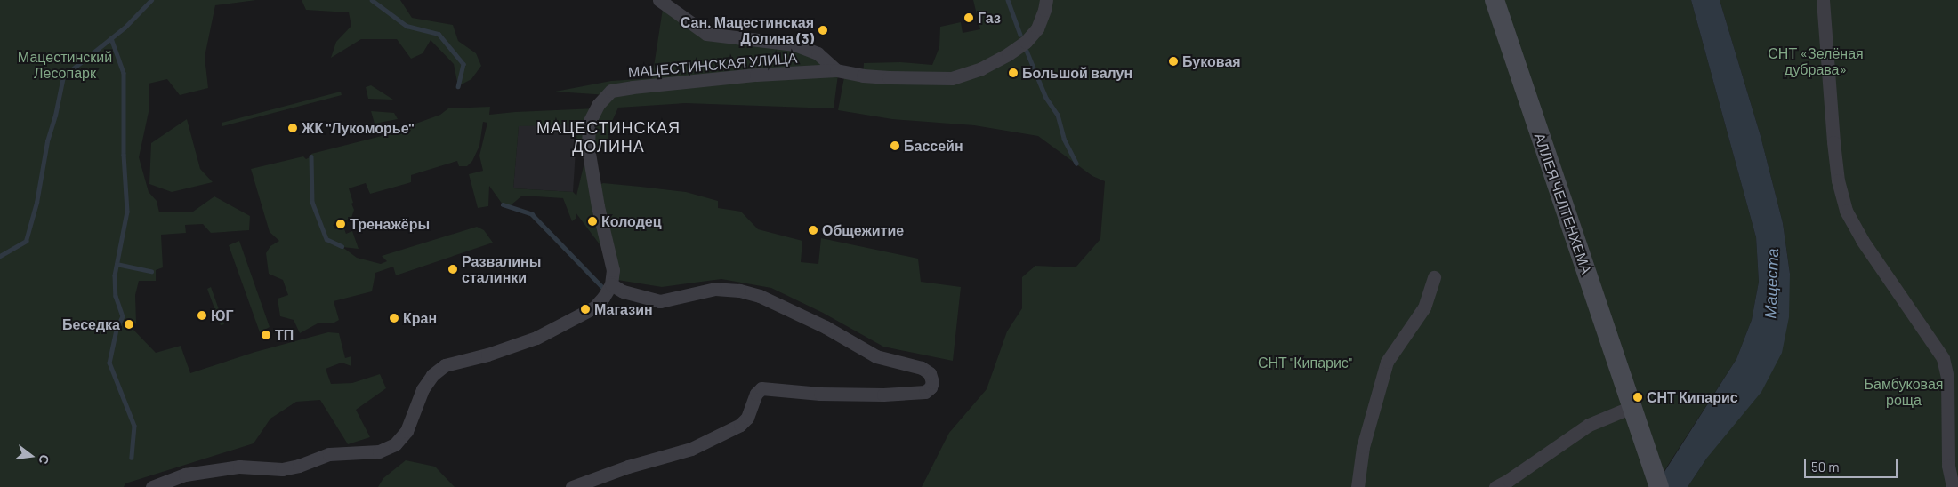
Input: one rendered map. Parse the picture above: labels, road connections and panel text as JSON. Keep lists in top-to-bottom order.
{
  "streets": {
    "main road": ["АЛЛЕЯ ЧЕЛТЕНХЕМА"],
    "street": ["МАЦЕСТИНСКАЯ УЛИЦА"]
  },
  "districts": ["МАЦЕСТИНСКАЯ ДОЛИНА"],
  "water": ["Мацеста"],
  "parks": [
    "СНТ «Зелёная дубрава»",
    "Мацестинский Лесопарк",
    "СНТ \"Кипарис\"",
    "Бамбуковая роща"
  ],
  "places": [
    "Газ",
    "Сан. Мацестинская Долина (3)",
    "Буковая",
    "Большой валун",
    "ЖК \"Лукоморье\"",
    "Бассейн",
    "Колодец",
    "Тренажёры",
    "Общежитие",
    "Развалины сталинки",
    "Магазин",
    "ЮГ",
    "Кран",
    "Беседка",
    "ТП",
    "СНТ Кипарис"
  ],
  "scale_bar": "50 m",
  "north": "right"
}
